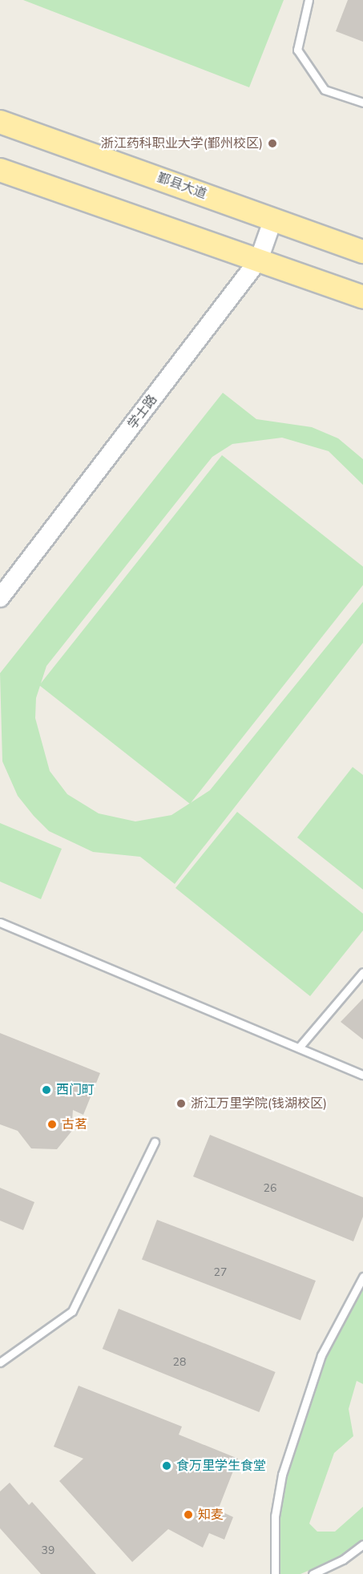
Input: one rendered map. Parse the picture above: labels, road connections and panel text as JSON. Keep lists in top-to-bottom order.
{
  "streets": {
    "main road": ["鄞县大道"],
    "street": ["学士路"]
  },
  "crossings": [
    ["鄞县大道", "学士路"]
  ],
  "places": [
    "浙江药科职业大学(鄞州校区)",
    "西门町",
    "浙江万里学院(钱湖校区)",
    "古茗",
    "食万里学生食堂",
    "知麦"
  ],
  "house_numbers": [
    "26",
    "27",
    "28",
    "39"
  ]
}
